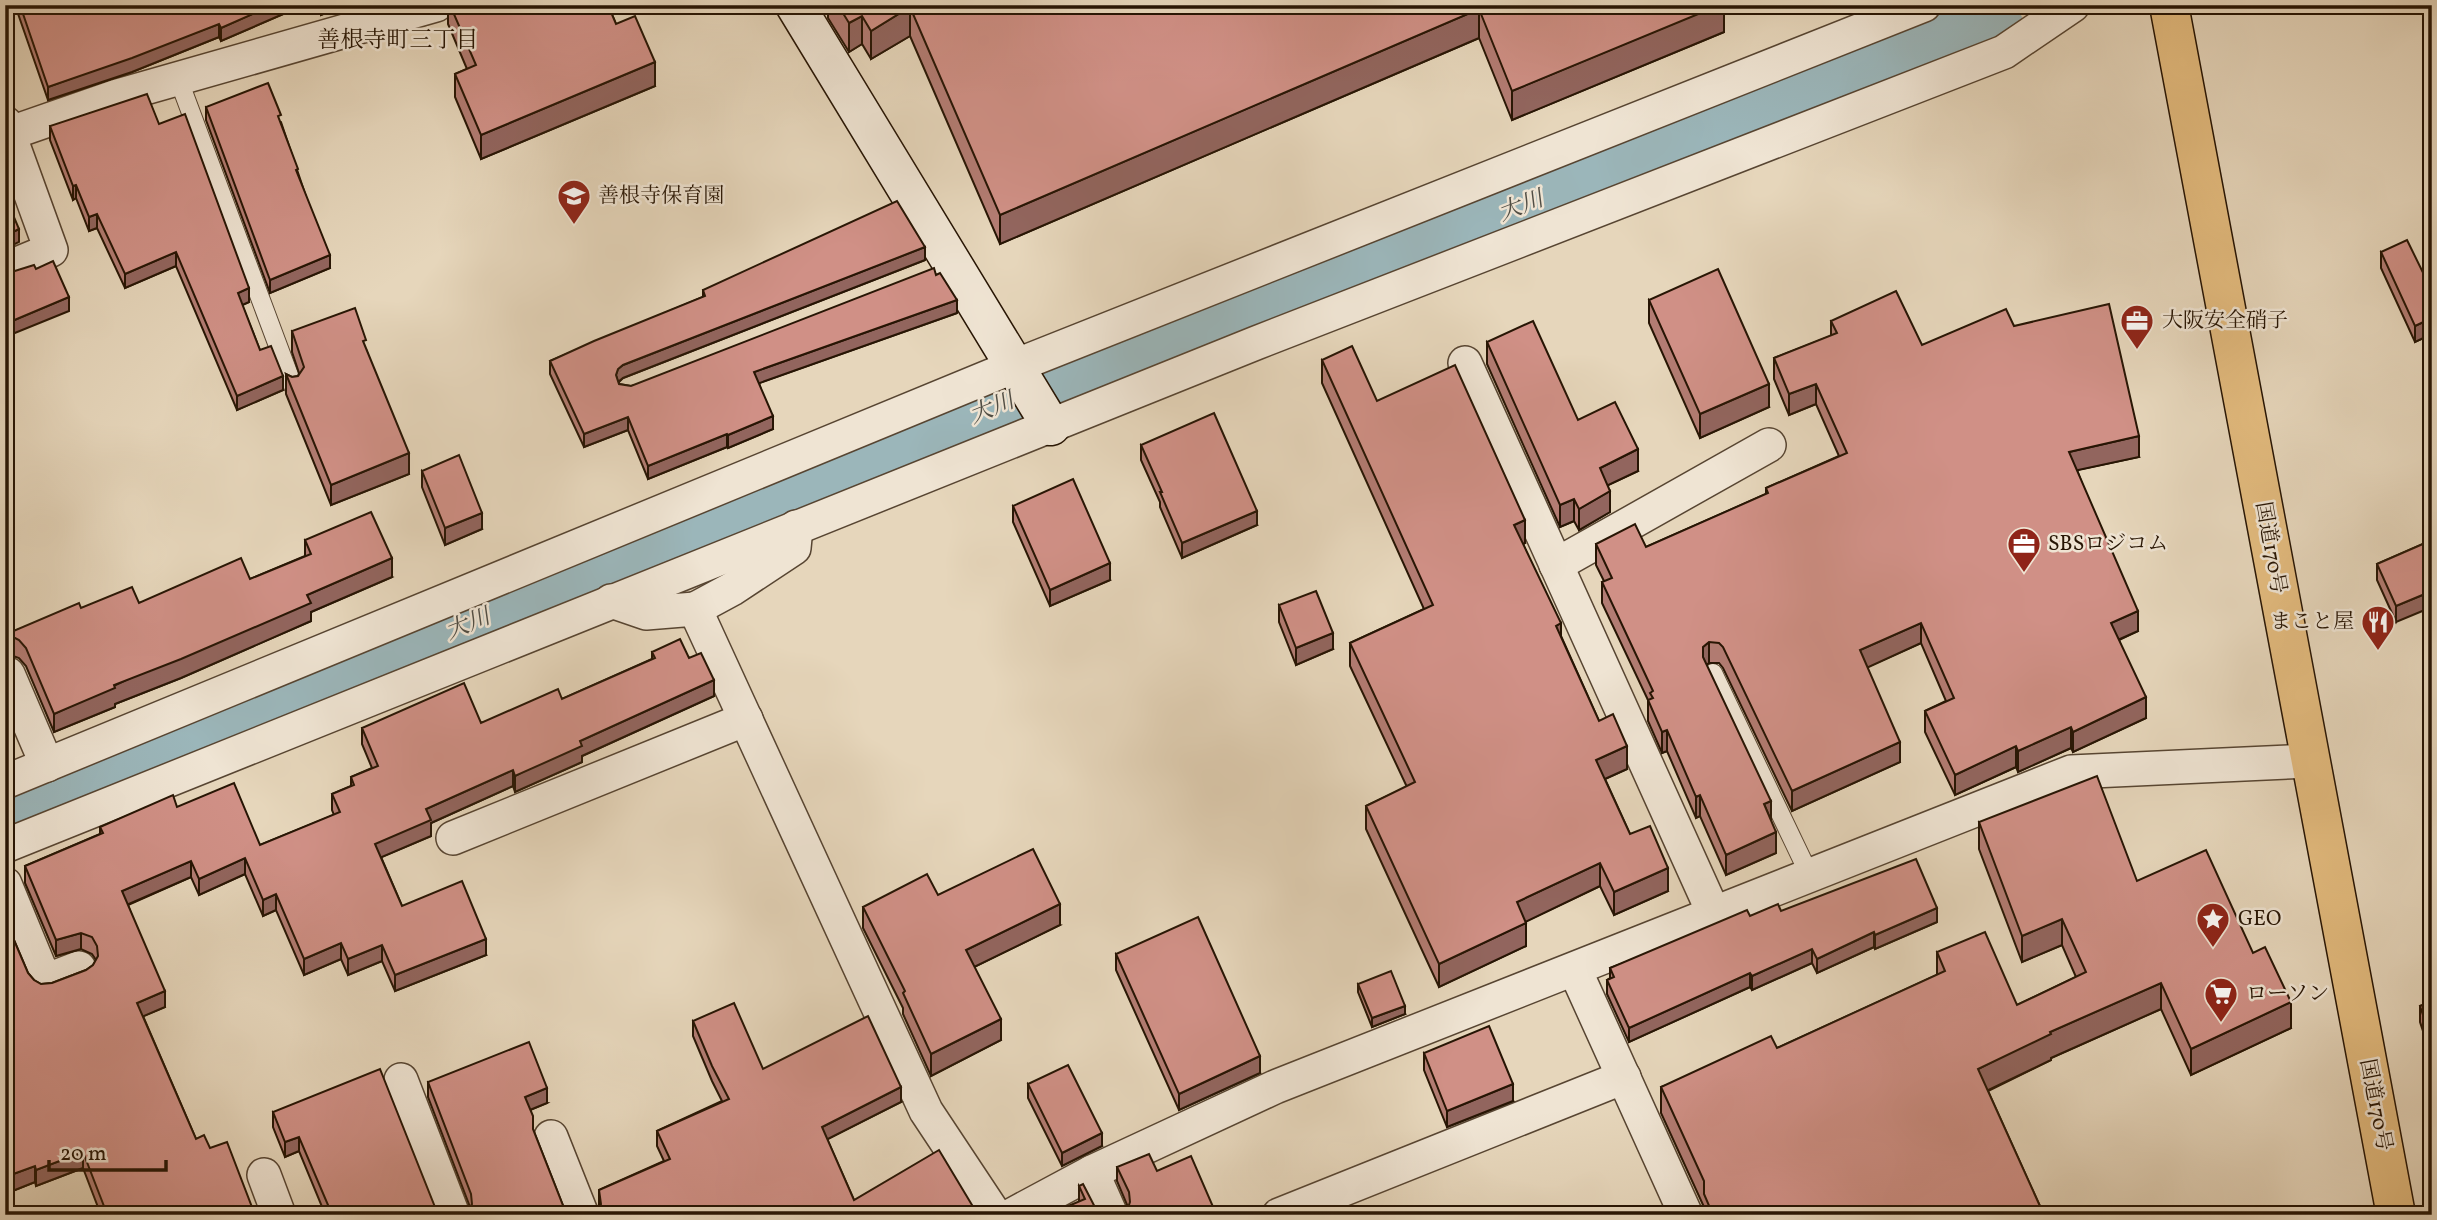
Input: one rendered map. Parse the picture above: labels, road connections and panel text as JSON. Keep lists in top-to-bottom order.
{
  "streets": {
    "highway": ["国道170号"]
  },
  "districts": ["善根寺町三丁目"],
  "water": ["大川"],
  "places": {
    "school or university": ["善根寺保育園"],
    "office": ["大阪安全硝子", "SBSロジコム"],
    "restaurant": ["まこと屋"],
    "place": ["GEO"],
    "supermarket": ["ローソン"]
  },
  "scale_bar": "20 m"
}
